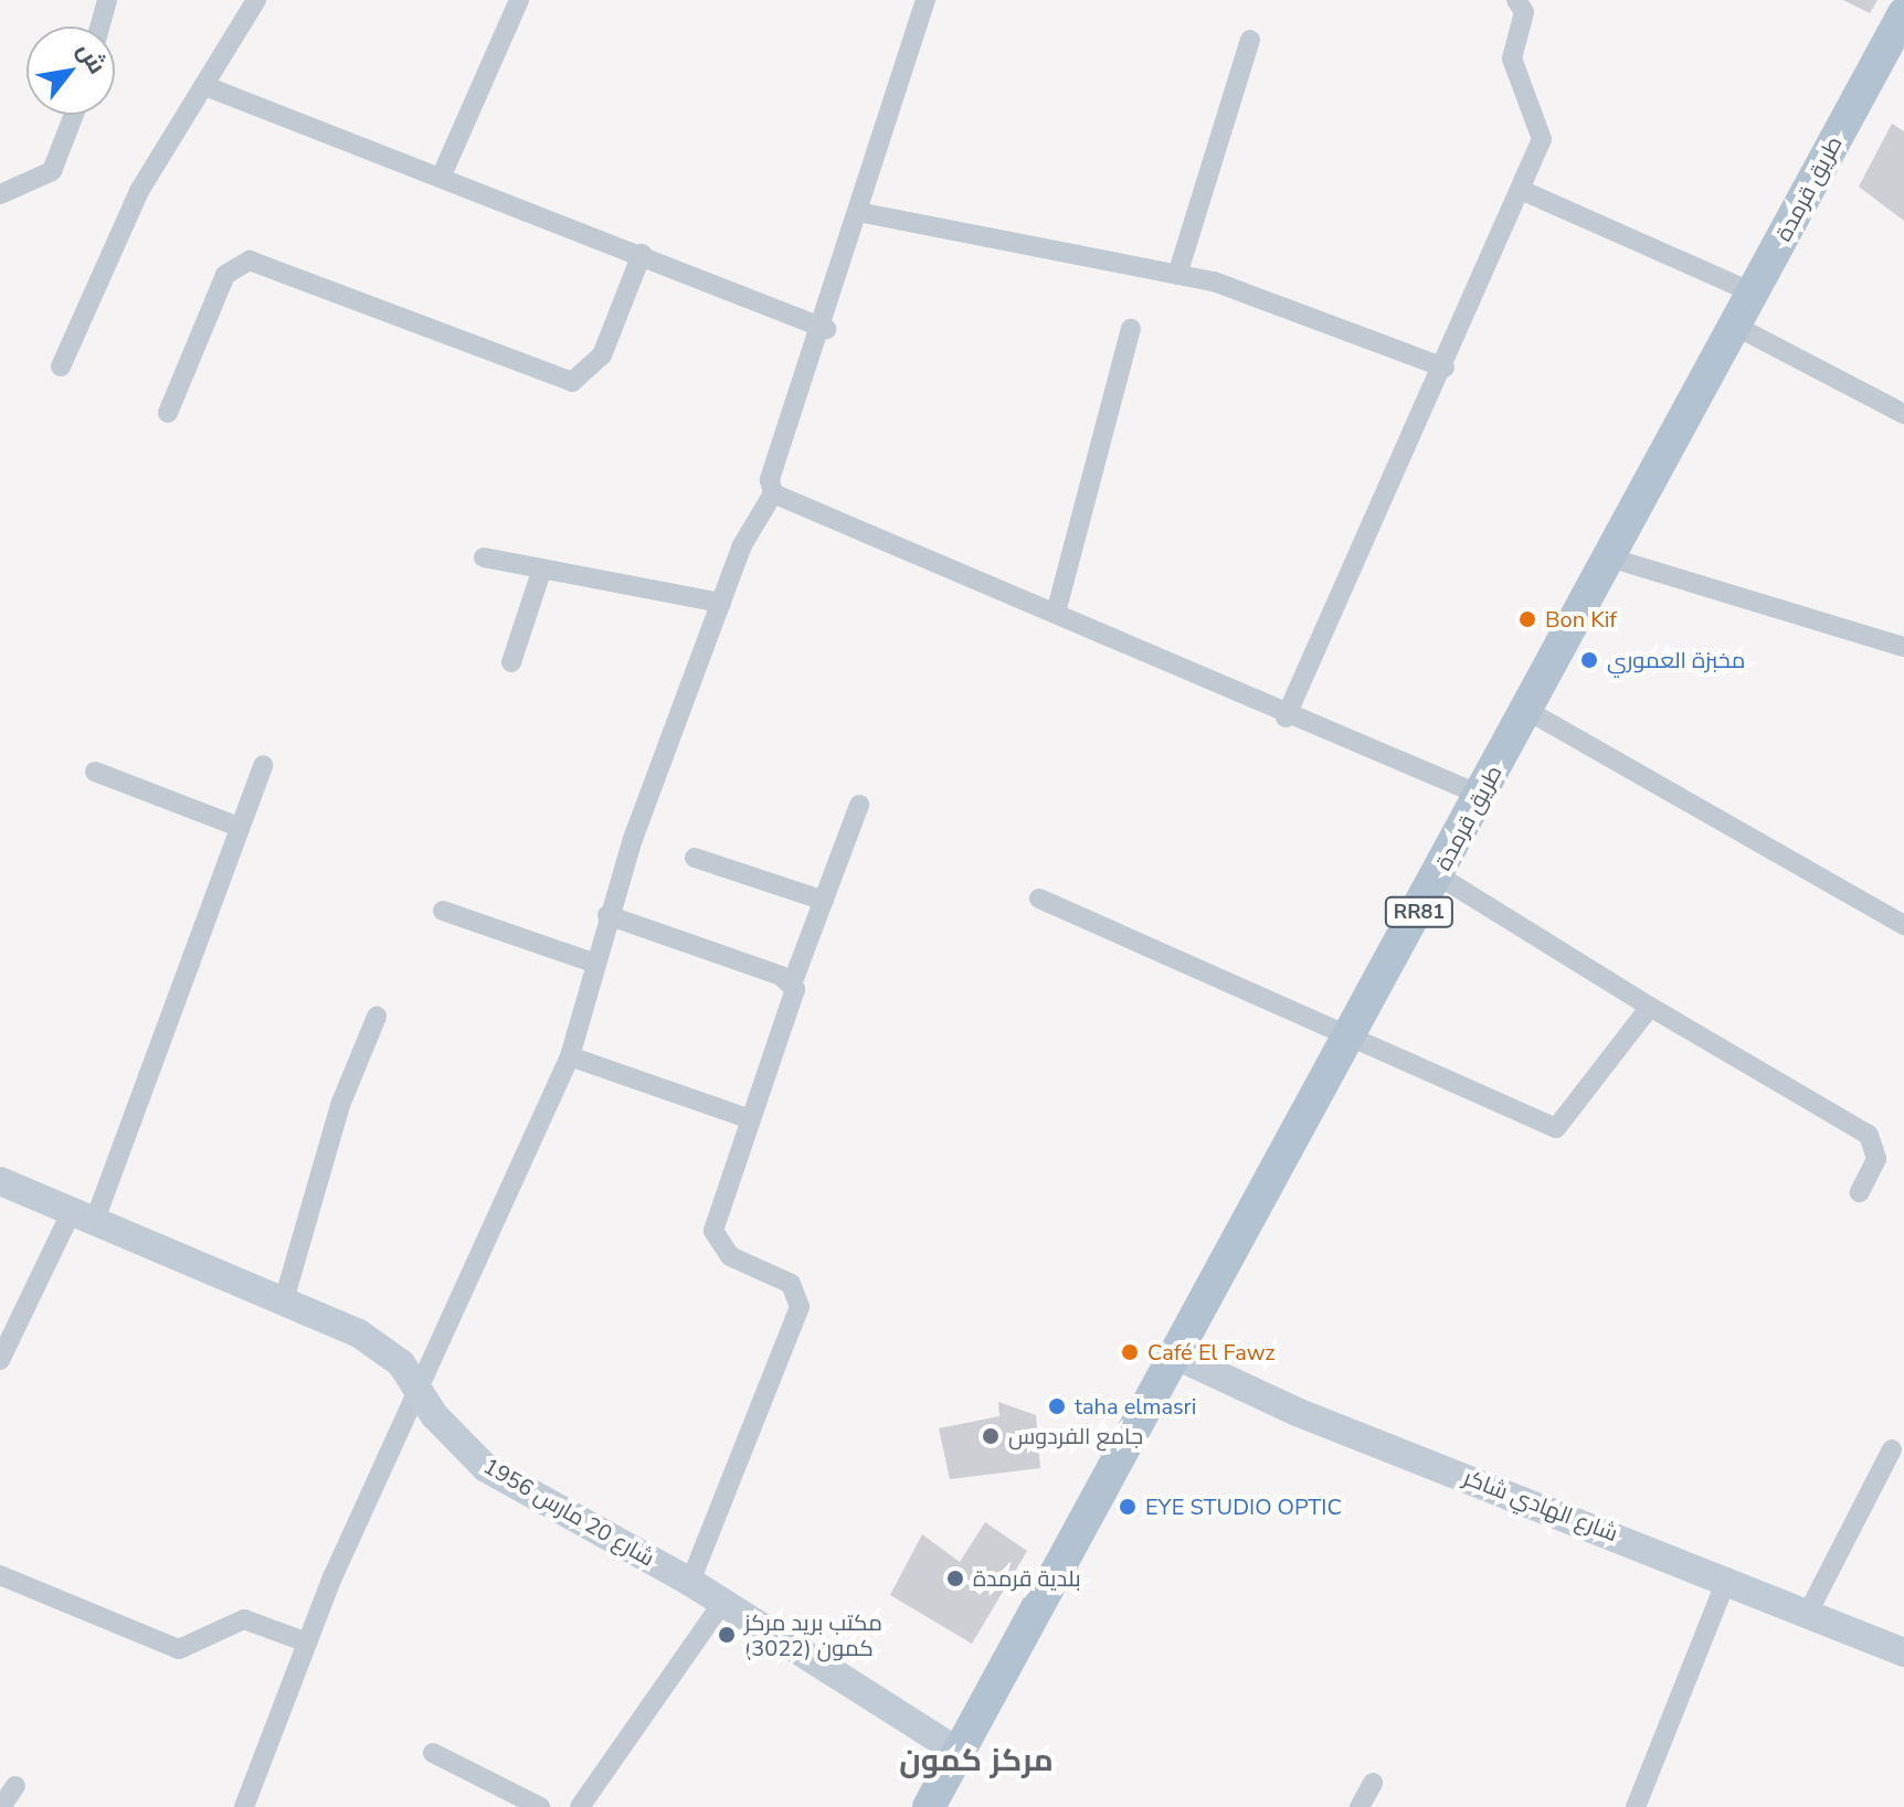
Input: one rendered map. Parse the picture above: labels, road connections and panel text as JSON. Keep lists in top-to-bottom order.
{
  "streets": {
    "main road": ["طريق قرمدة", "RR81"],
    "street": ["شارع الهادي شاكر", "شارع 20 مارس 1956"]
  },
  "crossings": [
    ["طريق قرمدة", "شارع الهادي شاكر"],
    ["طريق قرمدة", "شارع 20 مارس 1956"]
  ],
  "districts": ["مركز كمون"],
  "places": [
    "Bon Kif",
    "مخبزة العموري",
    "Café El Fawz",
    "taha elmasri",
    "جامع الفردوس",
    "EYE STUDIO OPTIC",
    "بلدية قرمدة",
    "مكتب بريد مركز كمون (3022)"
  ],
  "north": "top right"
}
